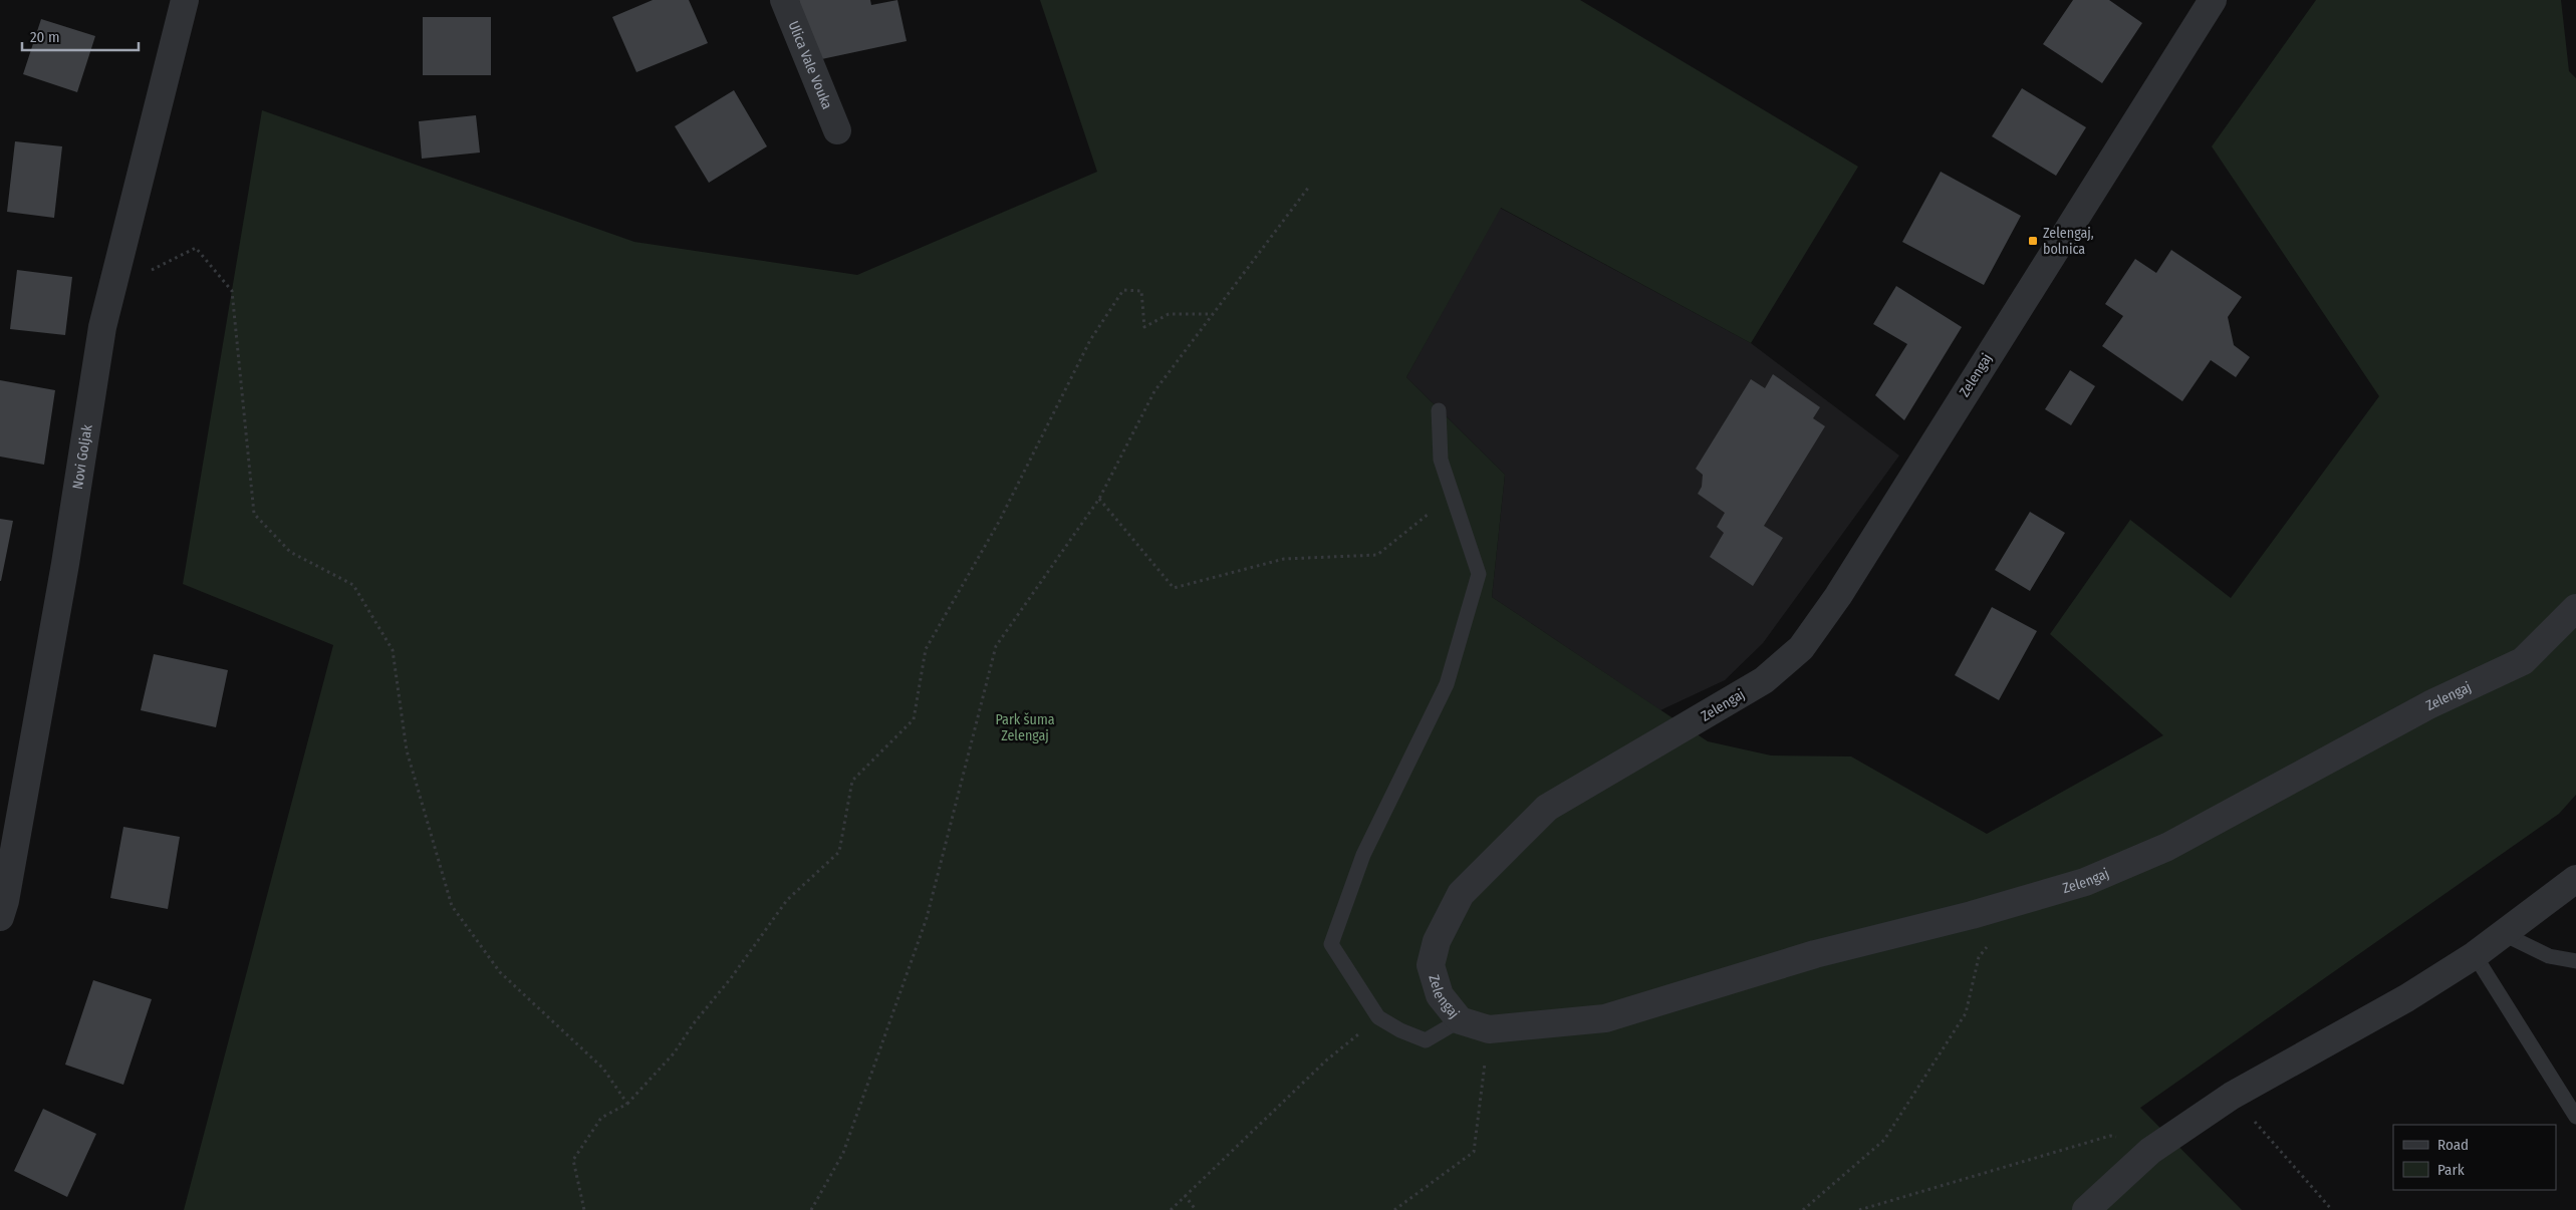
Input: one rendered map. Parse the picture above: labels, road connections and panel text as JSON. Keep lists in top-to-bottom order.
{
  "streets": {
    "street": ["Ulica Vale Vouka", "Zelengaj", "Novi Goljak"]
  },
  "parks": ["Park šuma Zelengaj"],
  "places": {
    "transit": ["Zelengaj, bolnica"]
  },
  "legend": ["Road", "Park"],
  "scale_bar": "20 m"
}
